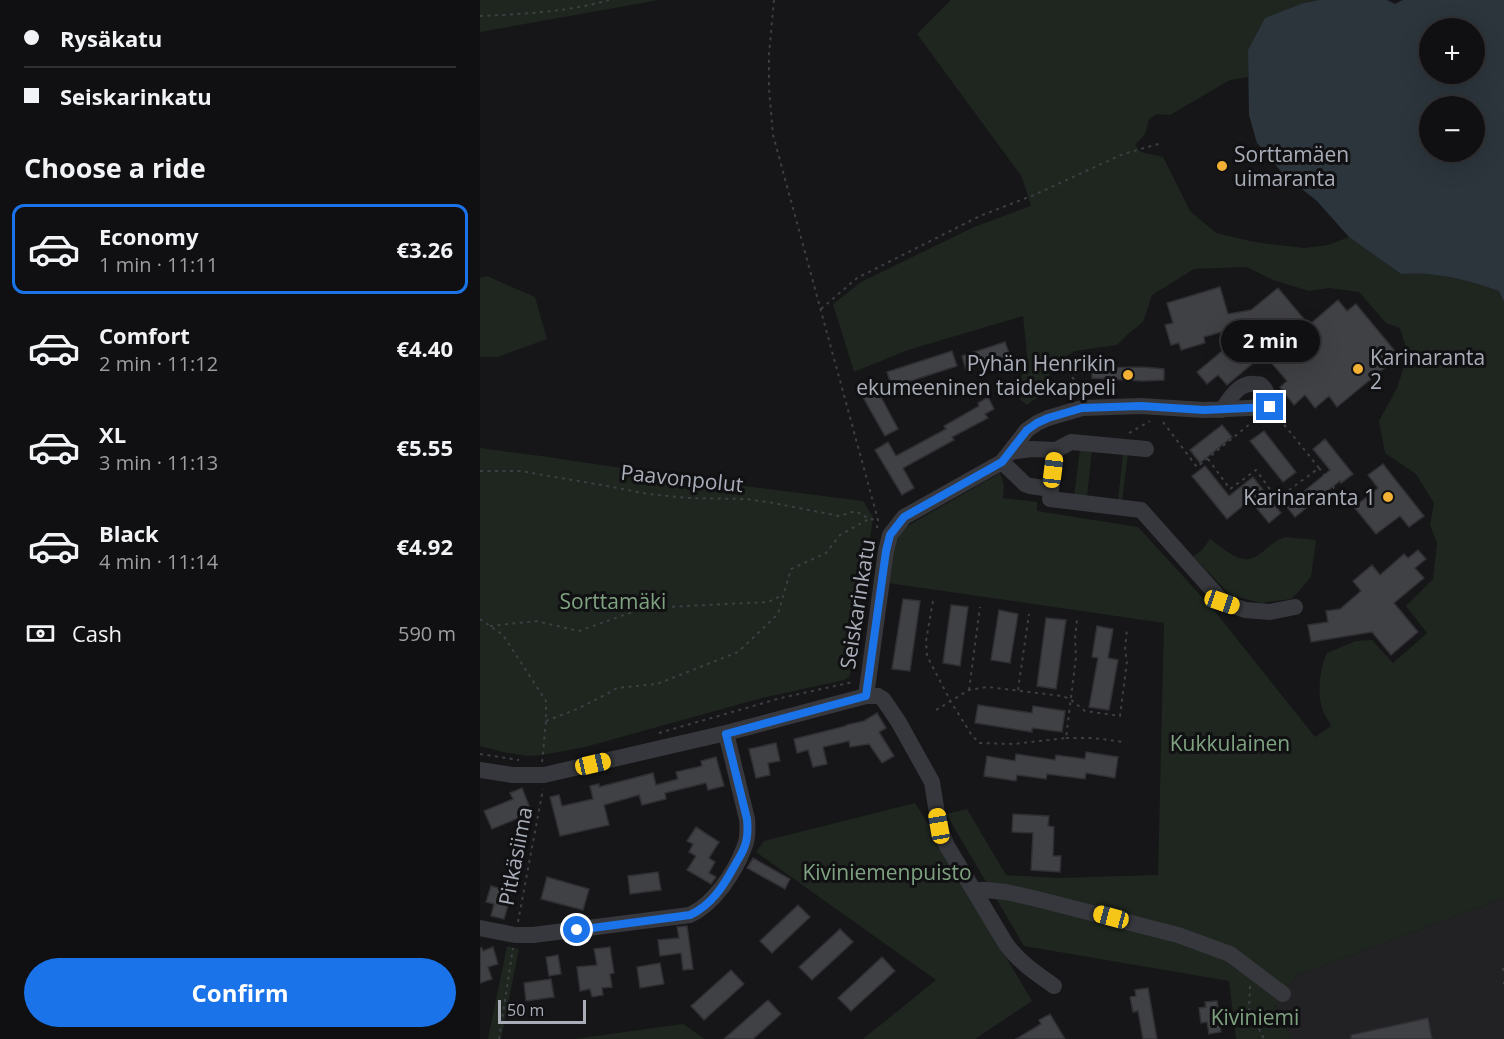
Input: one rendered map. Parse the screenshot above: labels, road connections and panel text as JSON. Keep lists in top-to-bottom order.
{
  "streets": {
    "street": ["Seiskarinkatu"],
    "path": ["Paavonpolut", "Pitkäsiima"]
  },
  "parks": [
    "Sorttamäki",
    "Kukkulainen",
    "Kiviniemenpuisto",
    "Kiviniemi"
  ],
  "places": [
    "Sorttamäen uimaranta",
    "Karinaranta 2",
    "Pyhän Henrikin ekumeeninen taidekappeli",
    "Karinaranta 1"
  ],
  "scale_bar": "50 m",
  "page": {
    "banner": ["Rysäkatu", "Seiskarinkatu"],
    "map_buttons": ["+", "−"],
    "heading": "Choose a ride",
    "list": [
      {
        "name": "Economy",
        "note": "1 min · 11:11",
        "value": "€3.26"
      },
      {
        "name": "Comfort",
        "note": "2 min · 11:12",
        "value": "€4.40"
      },
      {
        "name": "XL",
        "note": "3 min · 11:13",
        "value": "€5.55"
      },
      {
        "name": "Black",
        "note": "4 min · 11:14",
        "value": "€4.92"
      }
    ],
    "bubble": "2 min",
    "pay": ["Cash", "590 m"],
    "buttons": "Confirm",
    "scale": "50 m"
  }
}
